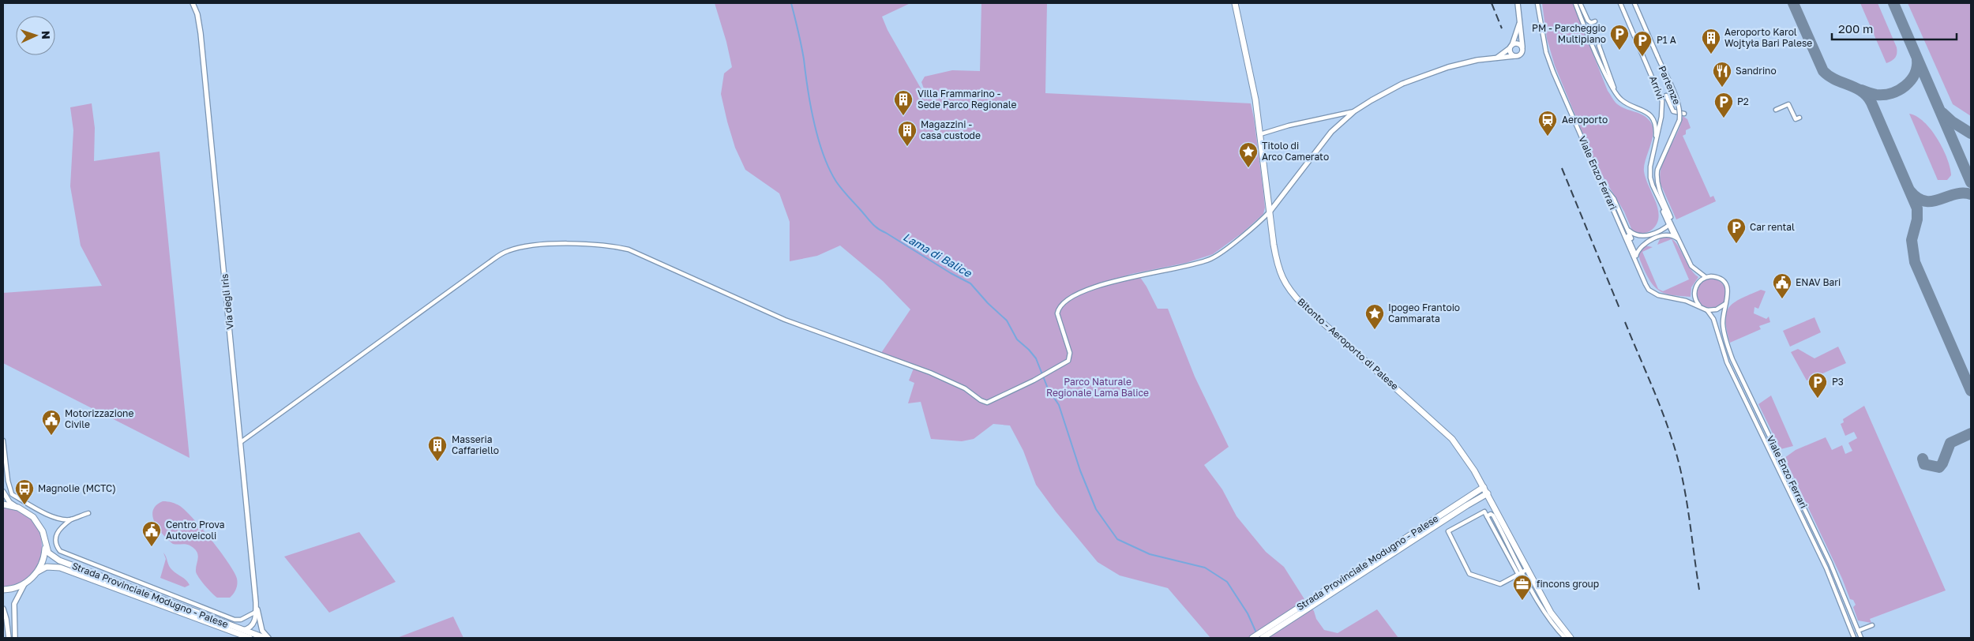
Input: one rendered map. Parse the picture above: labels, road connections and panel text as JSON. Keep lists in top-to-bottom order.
{
  "streets": {
    "main road": ["Bitonto - Aeroporto di Palese", "Strada Provinciale Modugno - Palese"],
    "street": [
      "Partenze",
      "Arrivi",
      "Viale Enzo Ferrari",
      "Via degli Iris"
    ]
  },
  "crossings": [
    ["Bitonto - Aeroporto di Palese", "Strada Provinciale Modugno - Palese"]
  ],
  "water": ["Lama di Balice"],
  "parks": ["Parco Naturale Regionale Lama Balice"],
  "places": {
    "parking": [
      "PM - Parcheggio Multipiano",
      "P1 A",
      "P2",
      "Car rental",
      "P3"
    ],
    "building": [
      "Aeroporto Karol Wojtyła Bari Palese",
      "Villa Frammarino - Sede Parco Regionale",
      "Magazzini - casa custode",
      "Masseria Caffariello"
    ],
    "restaurant": ["Sandrino"],
    "station": ["Aeroporto"],
    "place": ["Titolo di Arco Camerato", "Ipogeo Frantoio Cammarata"],
    "public building": ["ENAV Bari", "Motorizzazione Civile", "Centro Prova Autoveicoli"],
    "bus stop": ["Magnolie (MCTC)"],
    "office": ["fincons group"]
  },
  "scale_bar": "200 m",
  "north": "right"
}
